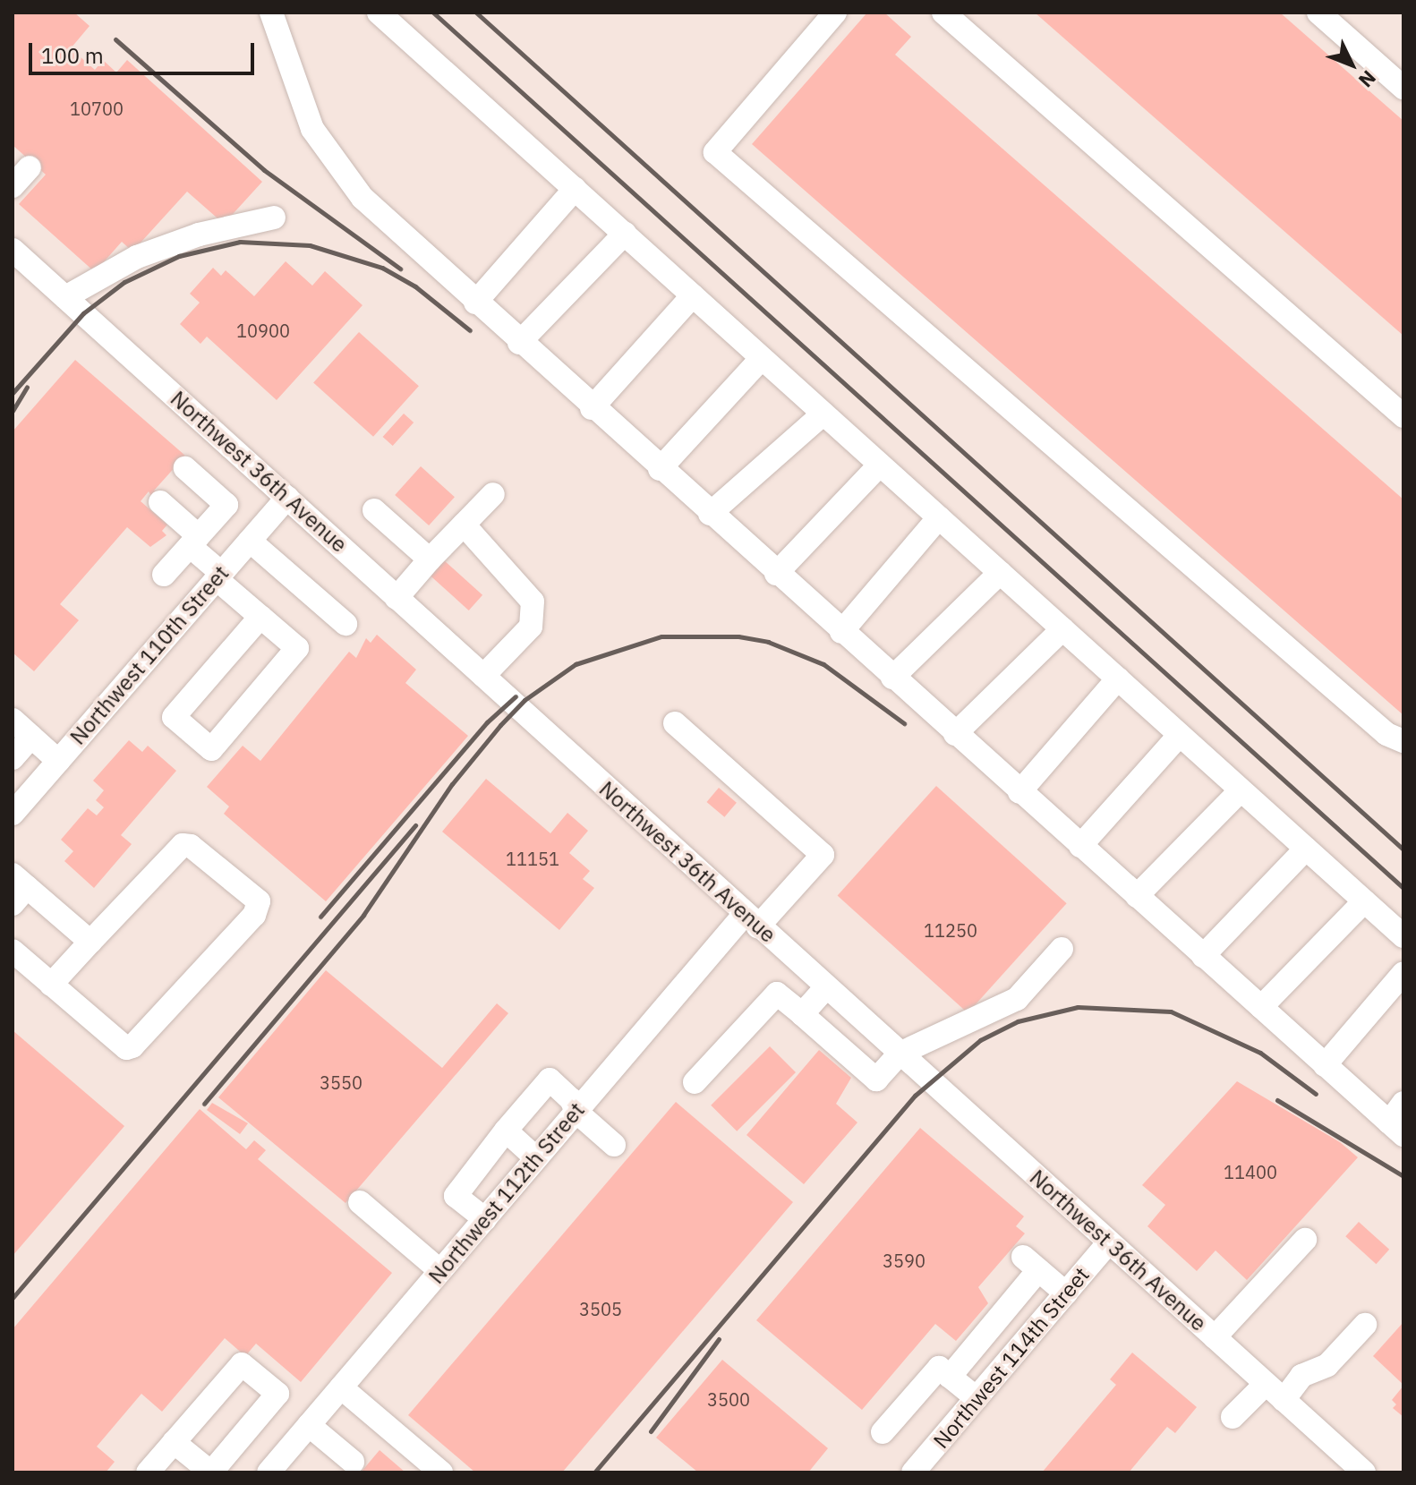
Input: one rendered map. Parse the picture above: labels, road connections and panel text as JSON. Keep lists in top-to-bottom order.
{
  "streets": {
    "street": [
      "Northwest 36th Avenue",
      "Northwest 110th Street",
      "Northwest 112th Street",
      "Northwest 114th Street"
    ]
  },
  "crossings": [
    ["Northwest 36th Avenue", "Northwest 110th Street"],
    ["Northwest 36th Avenue", "Northwest 112th Street"],
    ["Northwest 36th Avenue", "Northwest 114th Street"]
  ],
  "house_numbers": [
    "10700",
    "10900",
    "11151",
    "11250",
    "3550",
    "11400",
    "3590",
    "3505",
    "3500"
  ],
  "scale_bar": "100 m",
  "north": "bottom right"
}
